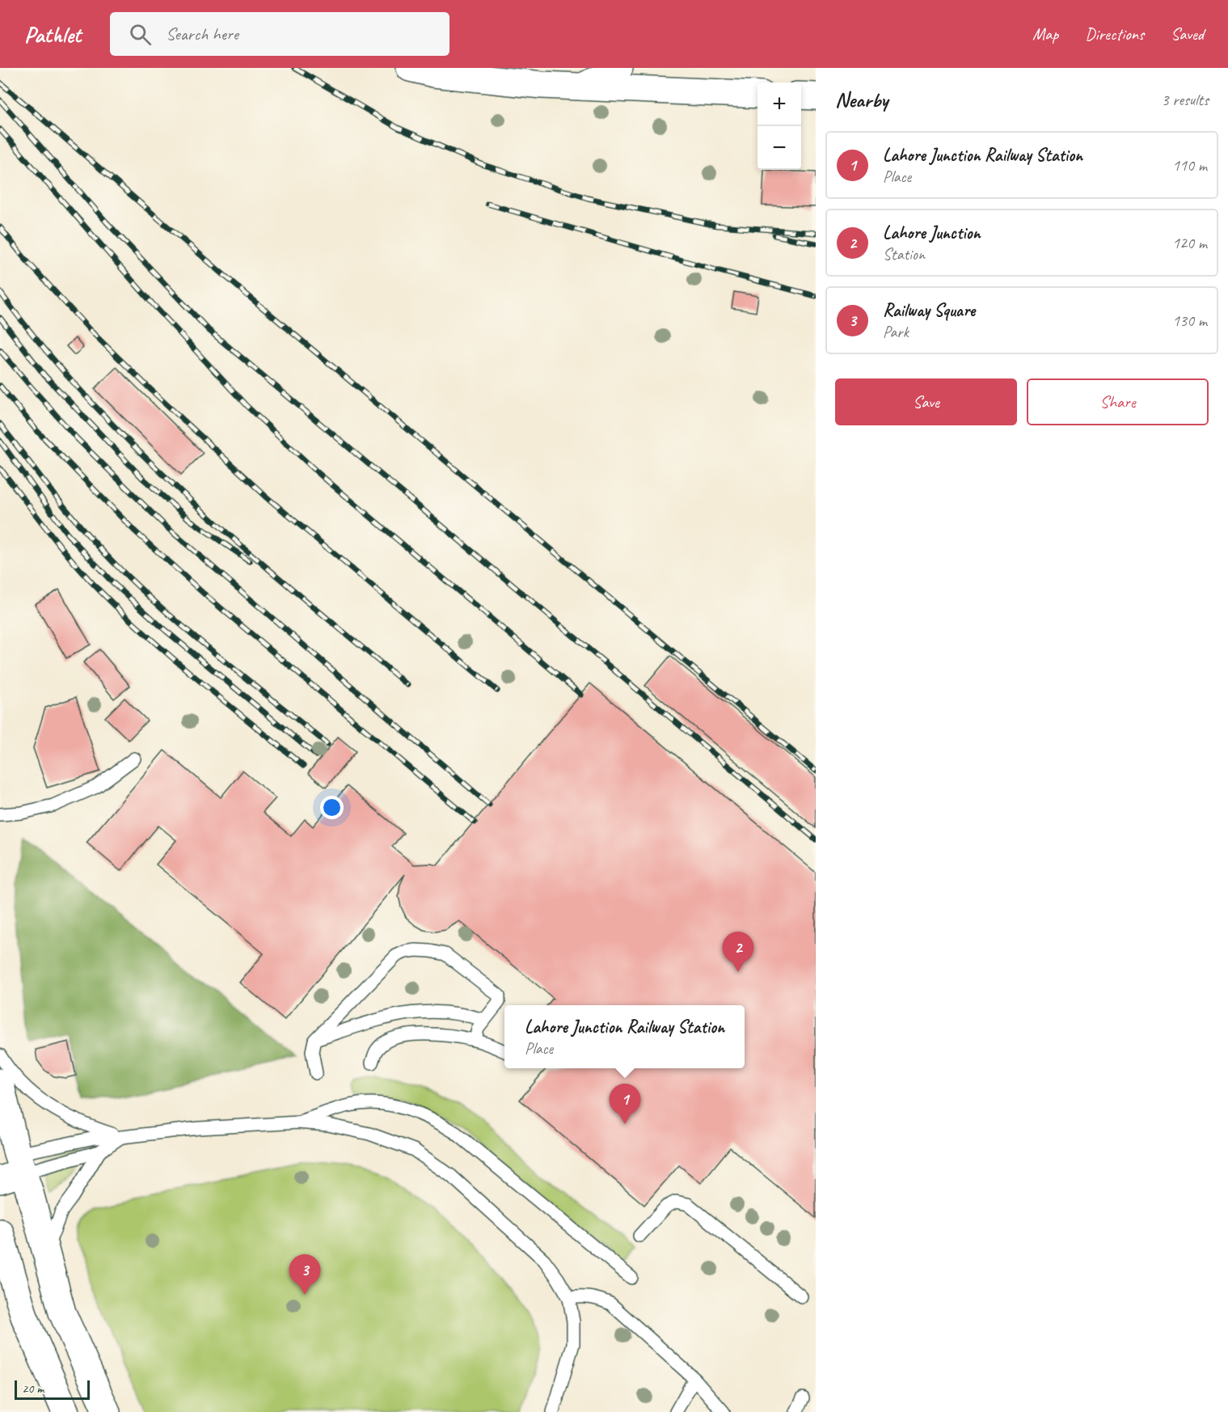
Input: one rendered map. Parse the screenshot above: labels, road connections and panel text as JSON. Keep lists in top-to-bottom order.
{
  "scale_bar": "20 m",
  "page": {
    "header": "Pathlet",
    "search": "Search here",
    "nav": ["Map", "Directions", "Saved"],
    "heading": ["Nearby", "3 results"],
    "map_buttons": ["+", "−"],
    "list": [
      {
        "mark": "1",
        "name": "Lahore Junction Railway Station",
        "note": "Place",
        "value": "110 m"
      },
      {
        "mark": "2",
        "name": "Lahore Junction",
        "note": "Station",
        "value": "120 m"
      },
      {
        "mark": "3",
        "name": "Railway Square",
        "note": "Park",
        "value": "130 m"
      }
    ],
    "buttons": ["Save", "Share"],
    "pins": ["2", "1", "3"],
    "popup": ["Lahore Junction Railway Station", "Place"],
    "scale": "20 m"
  }
}
